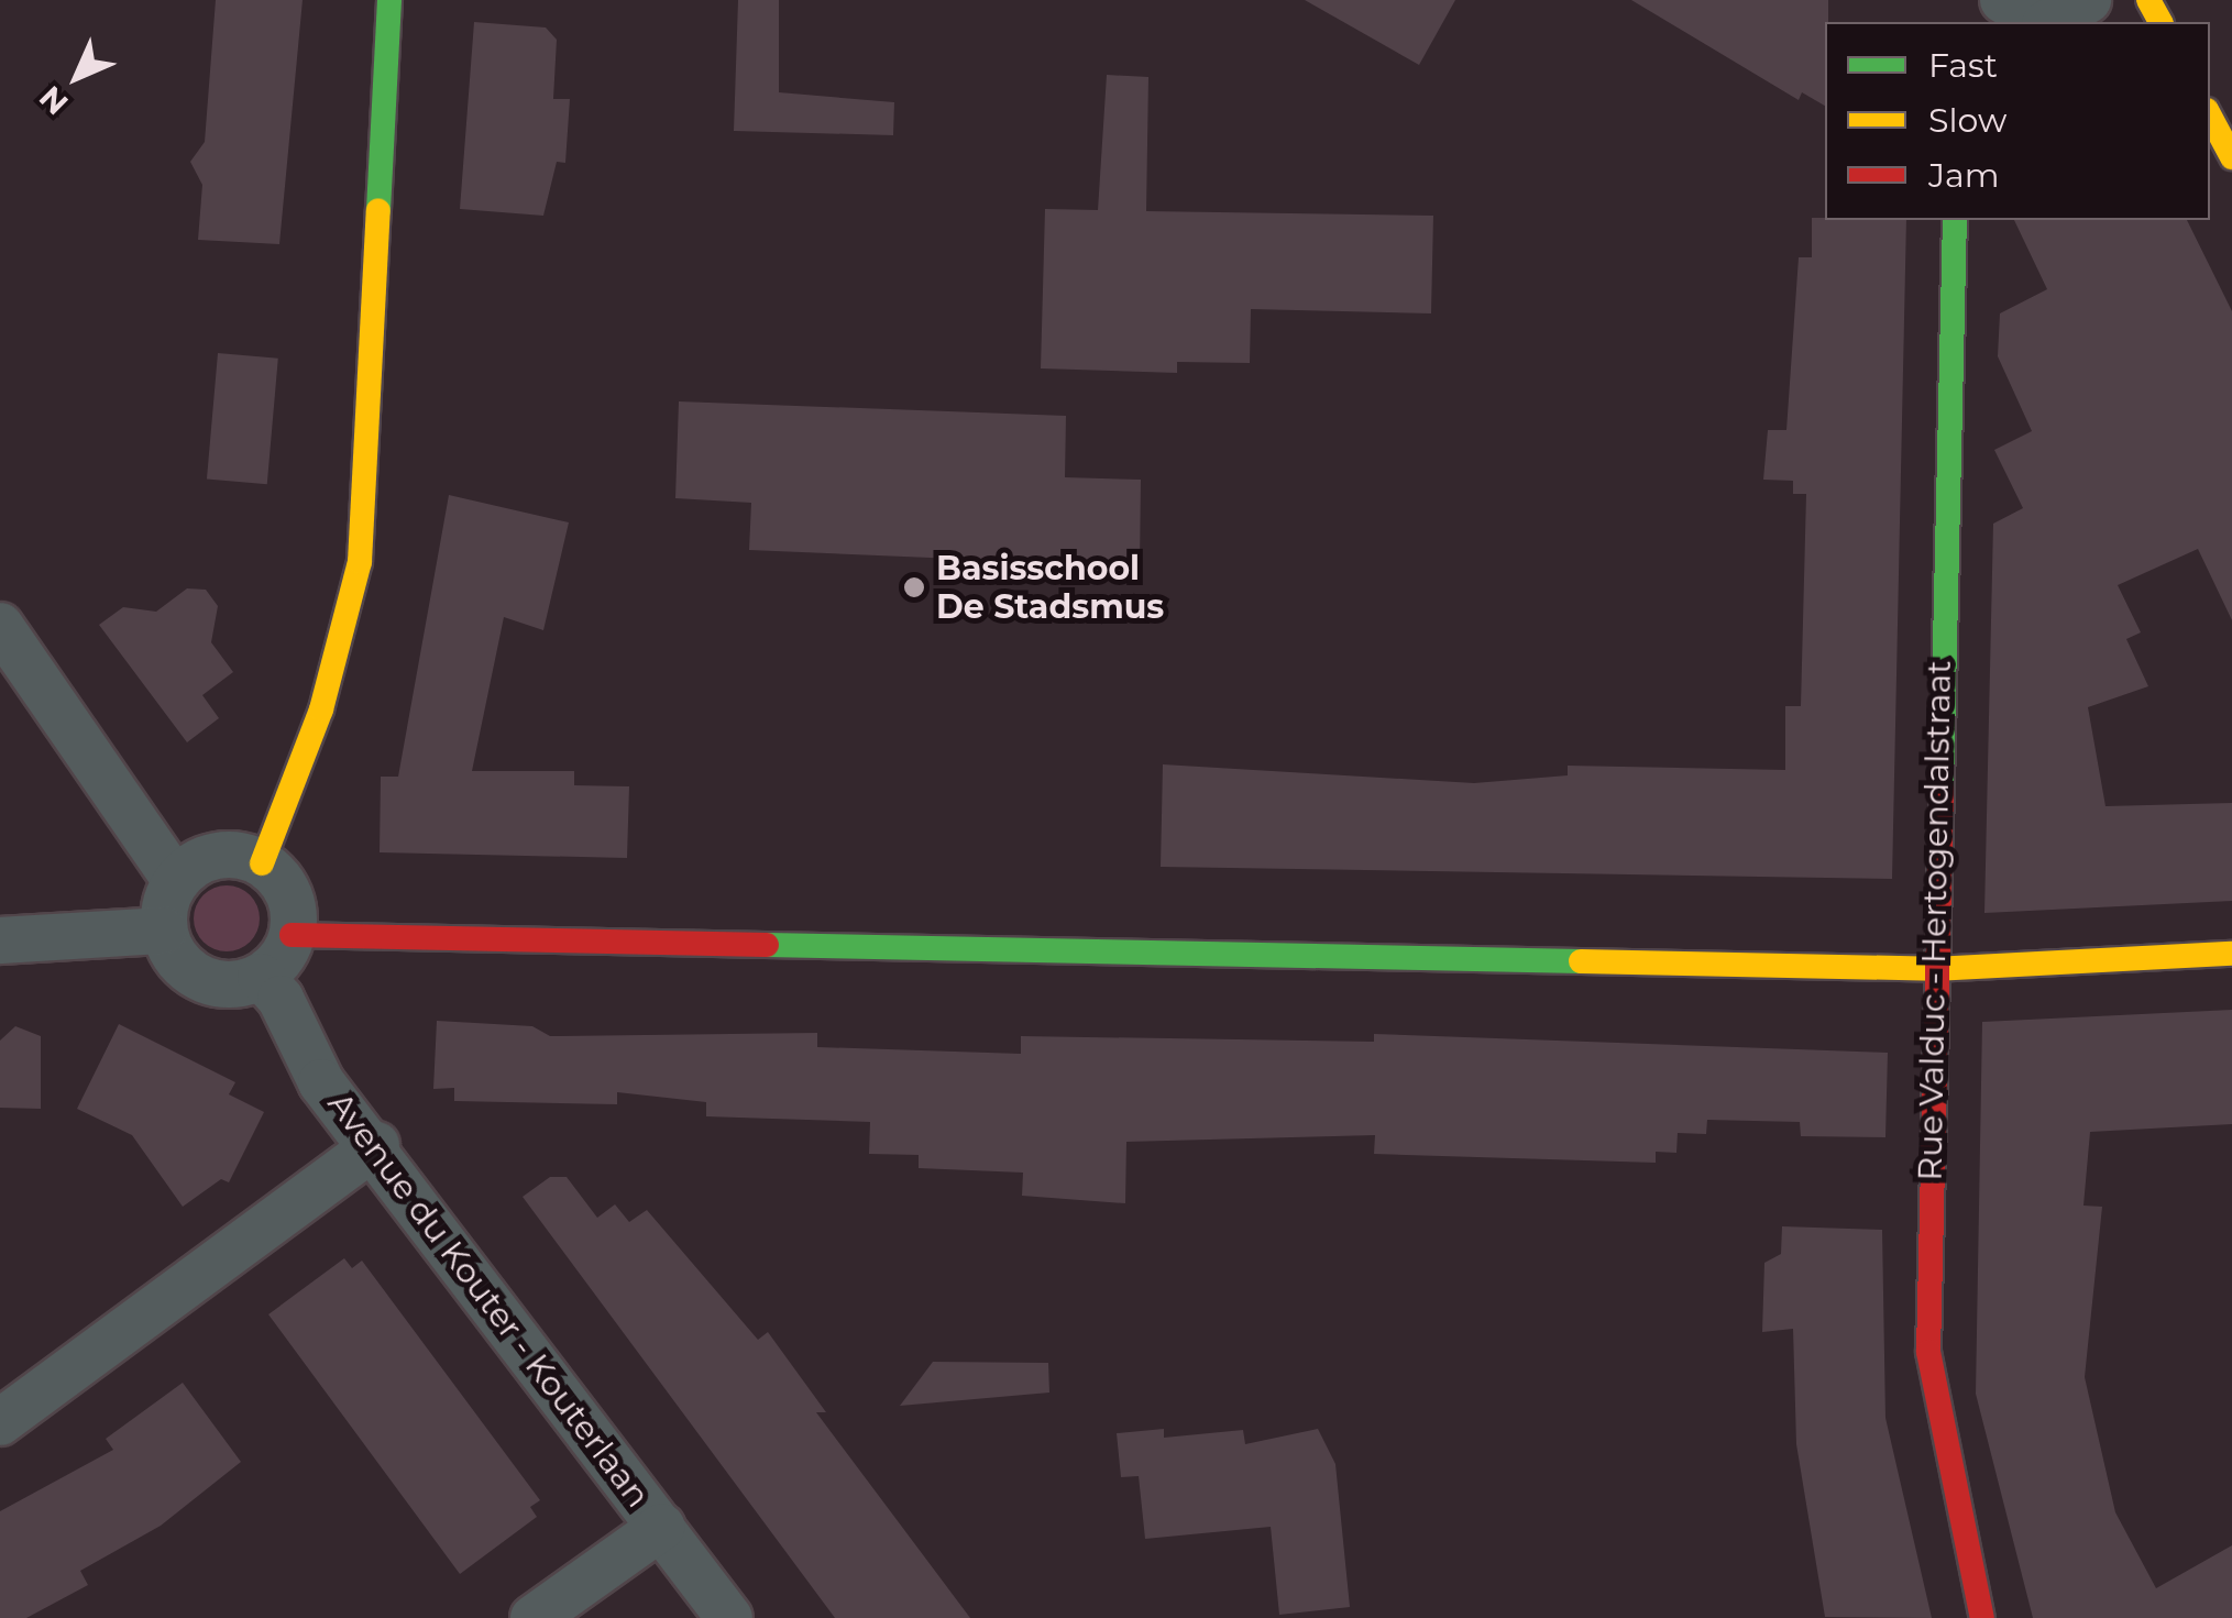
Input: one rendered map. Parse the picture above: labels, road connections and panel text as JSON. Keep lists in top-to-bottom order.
{
  "streets": {
    "street": ["Rue Valduc - Hertogendalstraat", "Avenue du Kouter - Kouterlaan"]
  },
  "places": ["Basisschool De Stadsmus"],
  "legend": ["Fast", "Slow", "Jam"],
  "north": "bottom left"
}
